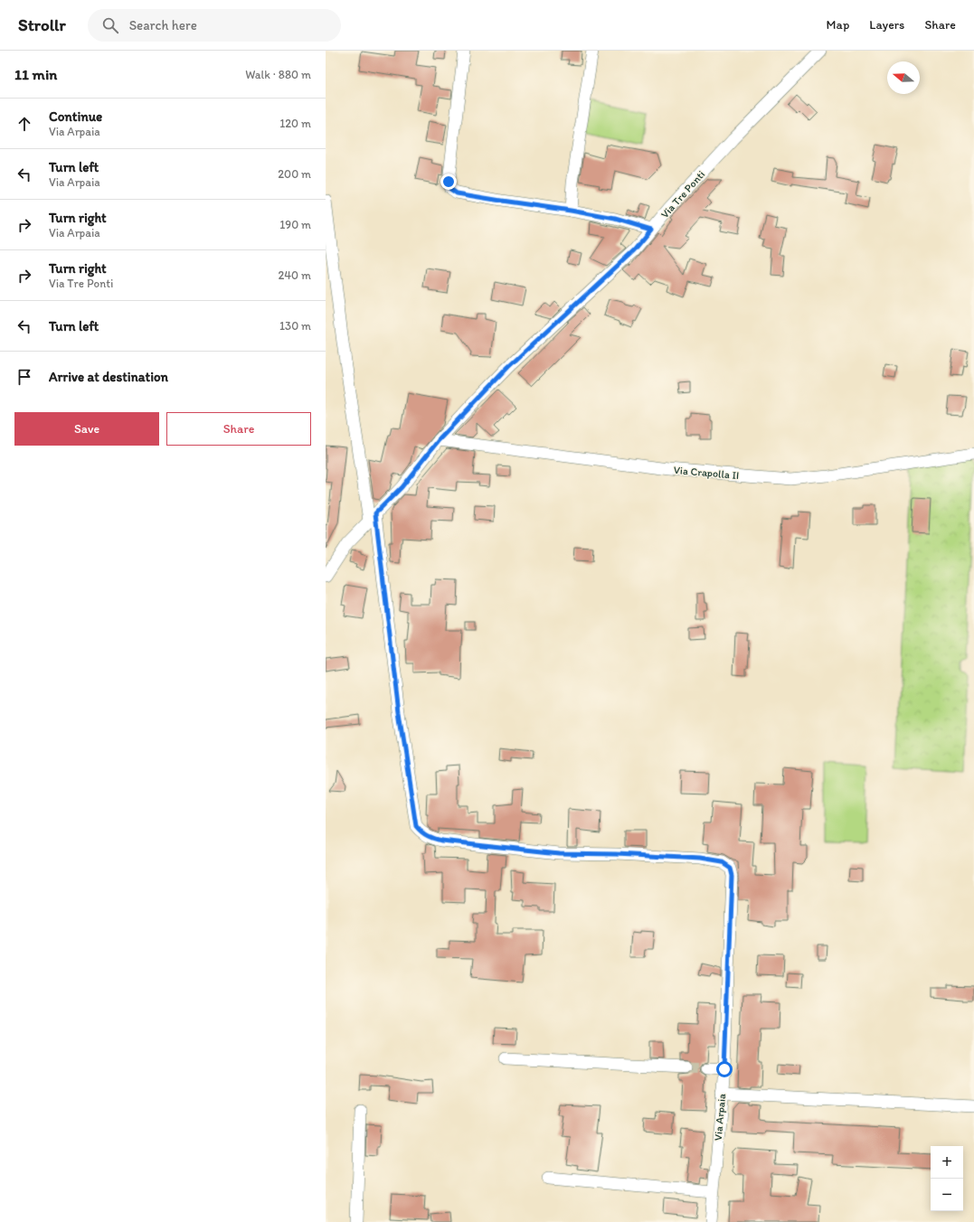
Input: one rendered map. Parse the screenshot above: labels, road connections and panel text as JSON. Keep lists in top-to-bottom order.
{
  "streets": {
    "street": ["Via Tre Ponti", "Via Crapolla II", "Via Arpaia"]
  },
  "crossings": [
    ["Via Tre Ponti", "Via Crapolla II"],
    ["Via Tre Ponti", "Via Arpaia"]
  ],
  "north": "left",
  "page": {
    "header": "Strollr",
    "search": "Search here",
    "nav": ["Map", "Layers", "Share"],
    "heading": ["11 min", "Walk · 880 m"],
    "list": [
      ["Continue", "Via Arpaia", "120 m"],
      ["Turn left", "Via Arpaia", "200 m"],
      ["Turn right", "Via Arpaia", "190 m"],
      ["Turn right", "Via Tre Ponti", "240 m"],
      ["Turn left", "130 m"],
      "Arrive at destination"
    ],
    "buttons": ["Save", "Share"],
    "map_buttons": ["+", "−"]
  }
}
